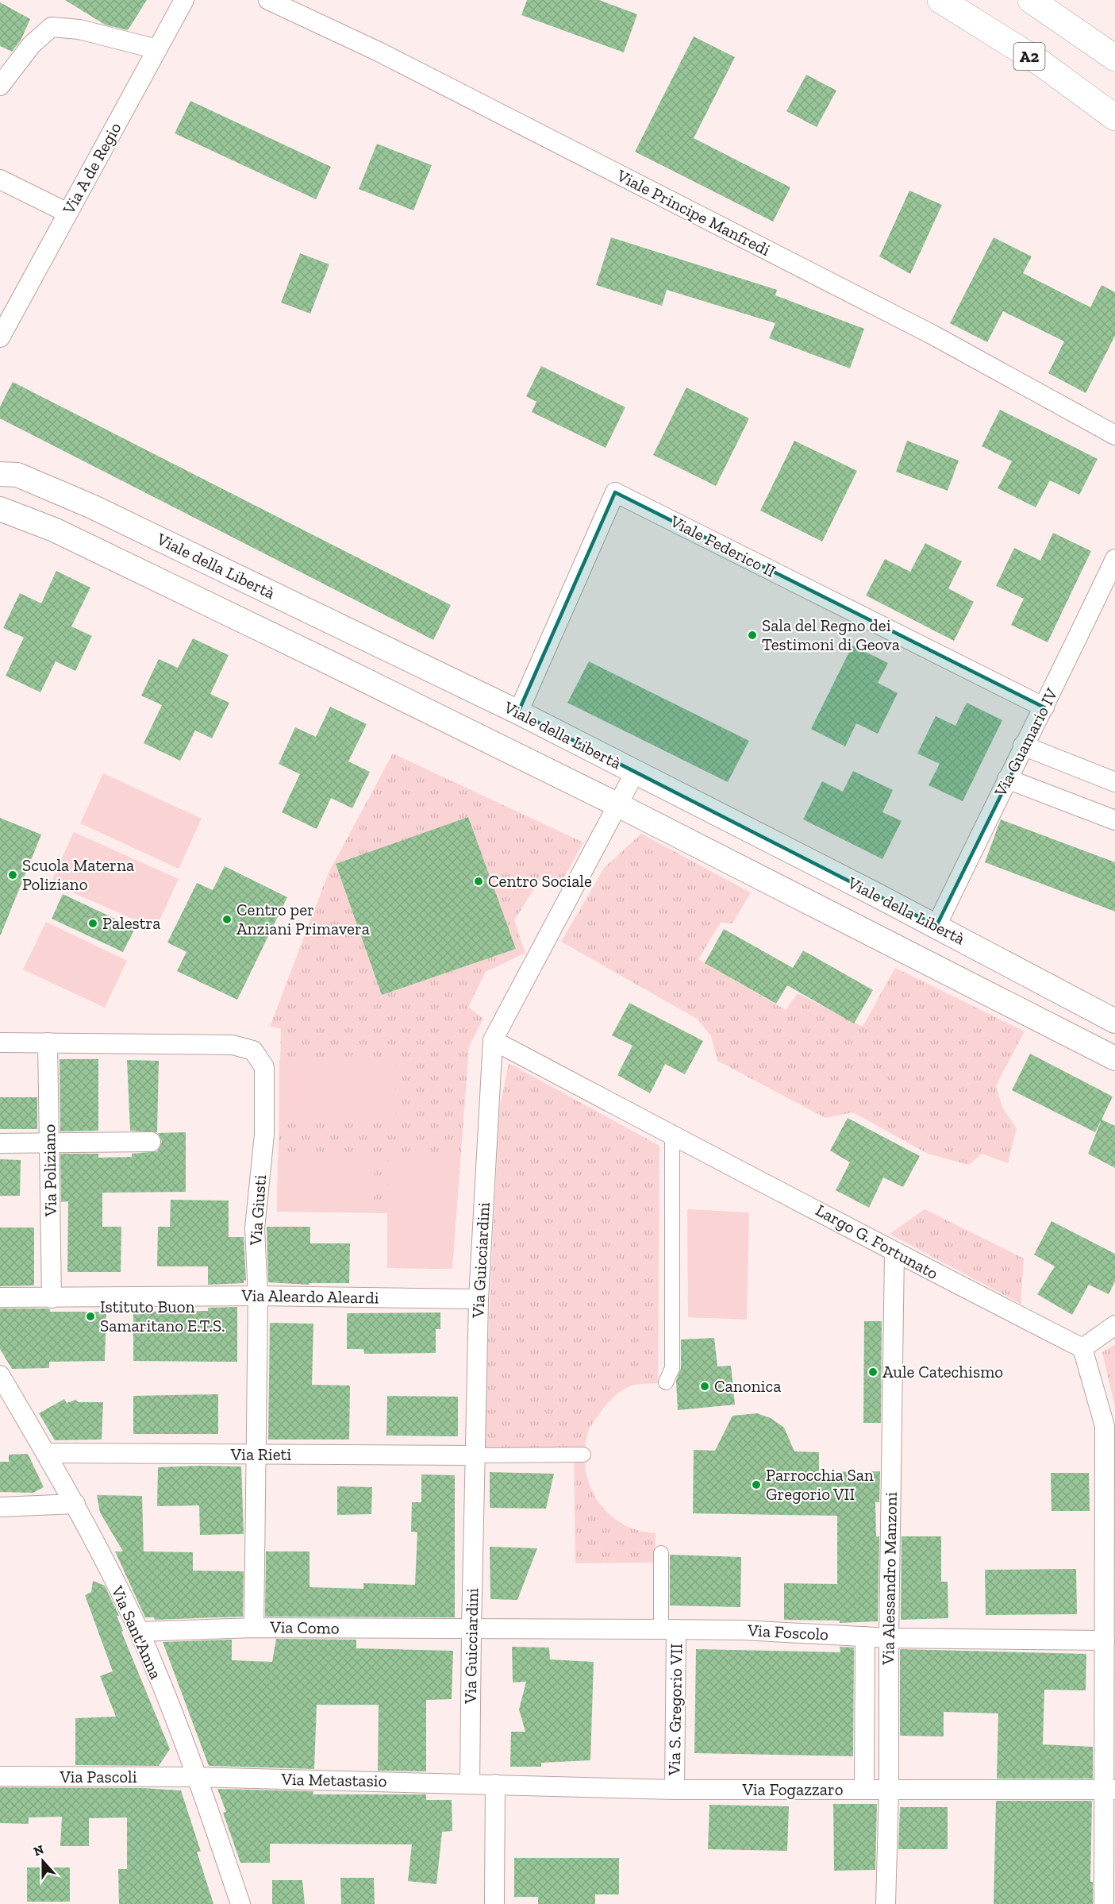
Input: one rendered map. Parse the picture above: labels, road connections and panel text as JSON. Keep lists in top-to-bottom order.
{
  "streets": {
    "highway": ["A2"],
    "street": [
      "Via A de Regio",
      "Viale Principe Manfredi",
      "Viale Federico II",
      "Viale della Libertà",
      "Via Guamario IV",
      "Via Poliziano",
      "Via Giusti",
      "Largo G. Fortunato",
      "Via Guicciardini",
      "Via Aleardo Aleardi",
      "Via Rieti",
      "Via Alessandro Manzoni",
      "Via Como",
      "Via Sant'Anna",
      "Via Foscolo",
      "Via S. Gregorio VII",
      "Via Pascoli",
      "Via Metastasio",
      "Via Fogazzaro"
    ]
  },
  "crossings": [
    ["Viale Federico II", "Viale della Libertà"],
    ["Viale Federico II", "Via Guamario IV"],
    ["Viale della Libertà", "Via Guamario IV"],
    ["Viale della Libertà", "Via Guicciardini"],
    ["Via Poliziano", "Via Giusti"],
    ["Via Poliziano", "Via Aleardo Aleardi"],
    ["Via Giusti", "Via Aleardo Aleardi"],
    ["Via Giusti", "Via Rieti"],
    ["Via Giusti", "Via Como"],
    ["Largo G. Fortunato", "Via Guicciardini"],
    ["Largo G. Fortunato", "Via Alessandro Manzoni"],
    ["Via Guicciardini", "Via Aleardo Aleardi"],
    ["Via Guicciardini", "Via Rieti"],
    ["Via Guicciardini", "Via Como"],
    ["Via Guicciardini", "Via Foscolo"],
    ["Via Guicciardini", "Via Metastasio"],
    ["Via Guicciardini", "Via Fogazzaro"],
    ["Via Rieti", "Via Sant'Anna"],
    ["Via Alessandro Manzoni", "Via Foscolo"],
    ["Via Alessandro Manzoni", "Via Fogazzaro"],
    ["Via Como", "Via Sant'Anna"],
    ["Via Como", "Via Foscolo"],
    ["Via Sant'Anna", "Via Pascoli"],
    ["Via Sant'Anna", "Via Metastasio"],
    ["Via Foscolo", "Via S. Gregorio VII"],
    ["Via S. Gregorio VII", "Via Fogazzaro"],
    ["Via Pascoli", "Via Metastasio"],
    ["Via Metastasio", "Via Fogazzaro"]
  ],
  "places": [
    "Sala del Regno dei Testimoni di Geova",
    "Scuola Materna Poliziano",
    "Centro Sociale",
    "Centro per Anziani Primavera",
    "Palestra",
    "Istituto Buon Samaritano E.T.S.",
    "Aule Catechismo",
    "Canonica",
    "Parrocchia San Gregorio VII"
  ],
  "north": "top"
}
